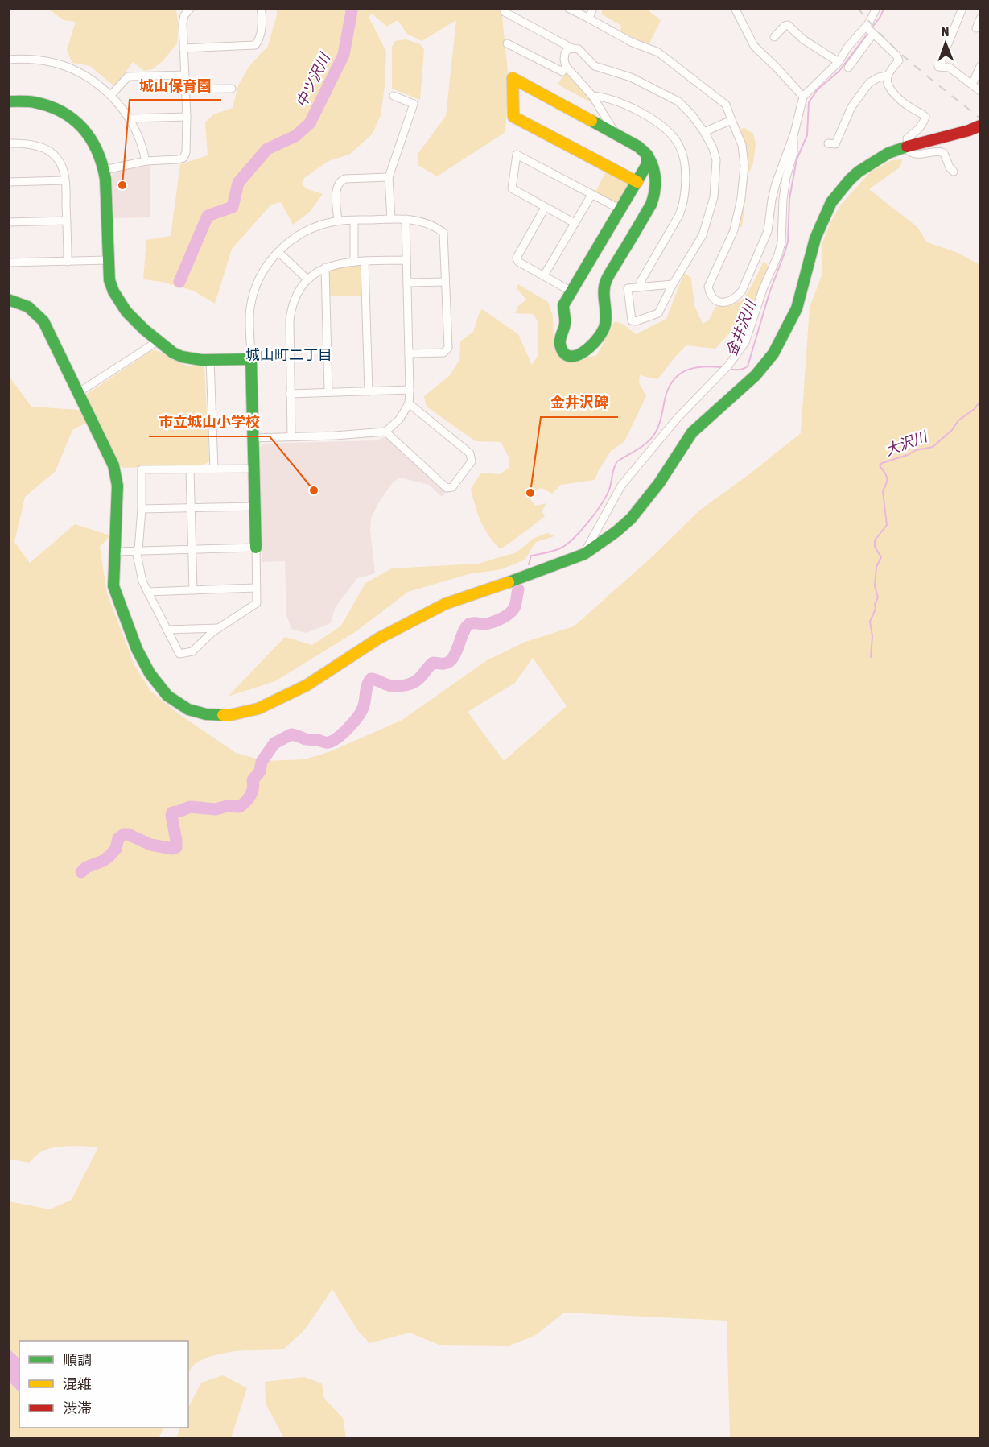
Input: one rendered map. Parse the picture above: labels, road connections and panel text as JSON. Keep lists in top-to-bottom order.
{
  "districts": ["城山町二丁目"],
  "water": ["中ツ沢川", "金井沢川", "大沢川"],
  "places": ["城山保育園", "市立城山小学校", "金井沢碑"],
  "legend": ["順調", "混雑", "渋滞"],
  "north": "top"
}
